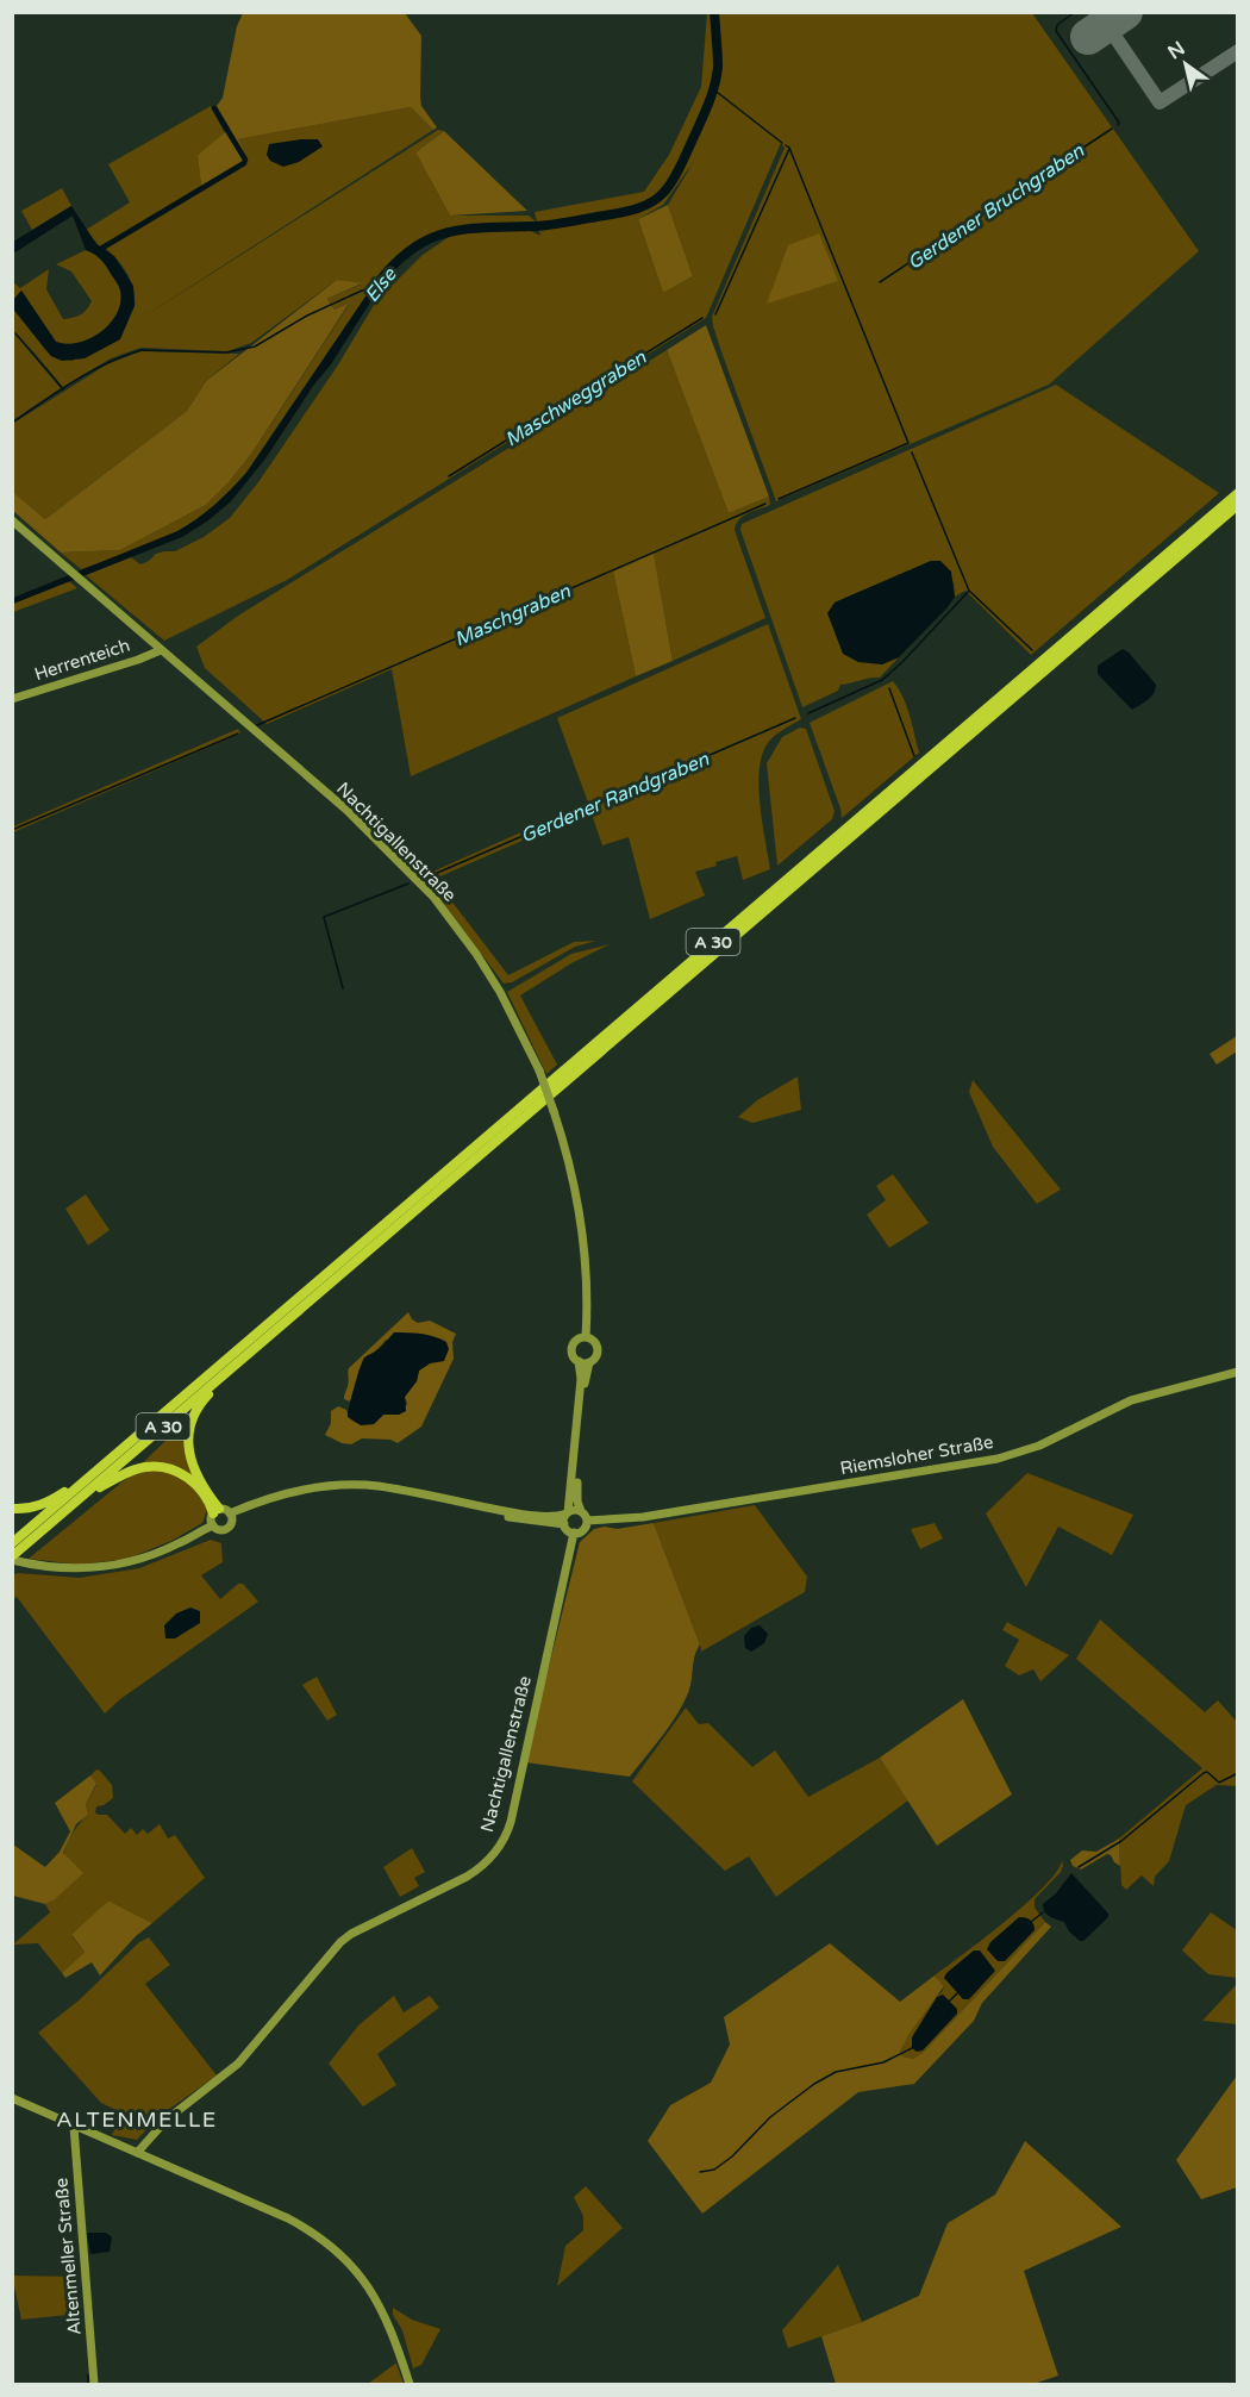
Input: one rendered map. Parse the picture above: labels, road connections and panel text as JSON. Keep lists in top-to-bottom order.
{
  "streets": {
    "highway": ["A 30"],
    "main road": [
      "Herrenteich",
      "Nachtigallenstraße",
      "Riemsloher Straße",
      "Altenmeller Straße"
    ]
  },
  "crossings": [
    ["Herrenteich", "Nachtigallenstraße"],
    ["Nachtigallenstraße", "Riemsloher Straße"]
  ],
  "districts": ["ALTENMELLE"],
  "water": [
    "Gerdener Bruchgraben",
    "Else",
    "Maschweggraben",
    "Maschgraben",
    "Gerdener Randgraben"
  ],
  "north": "top left"
}
